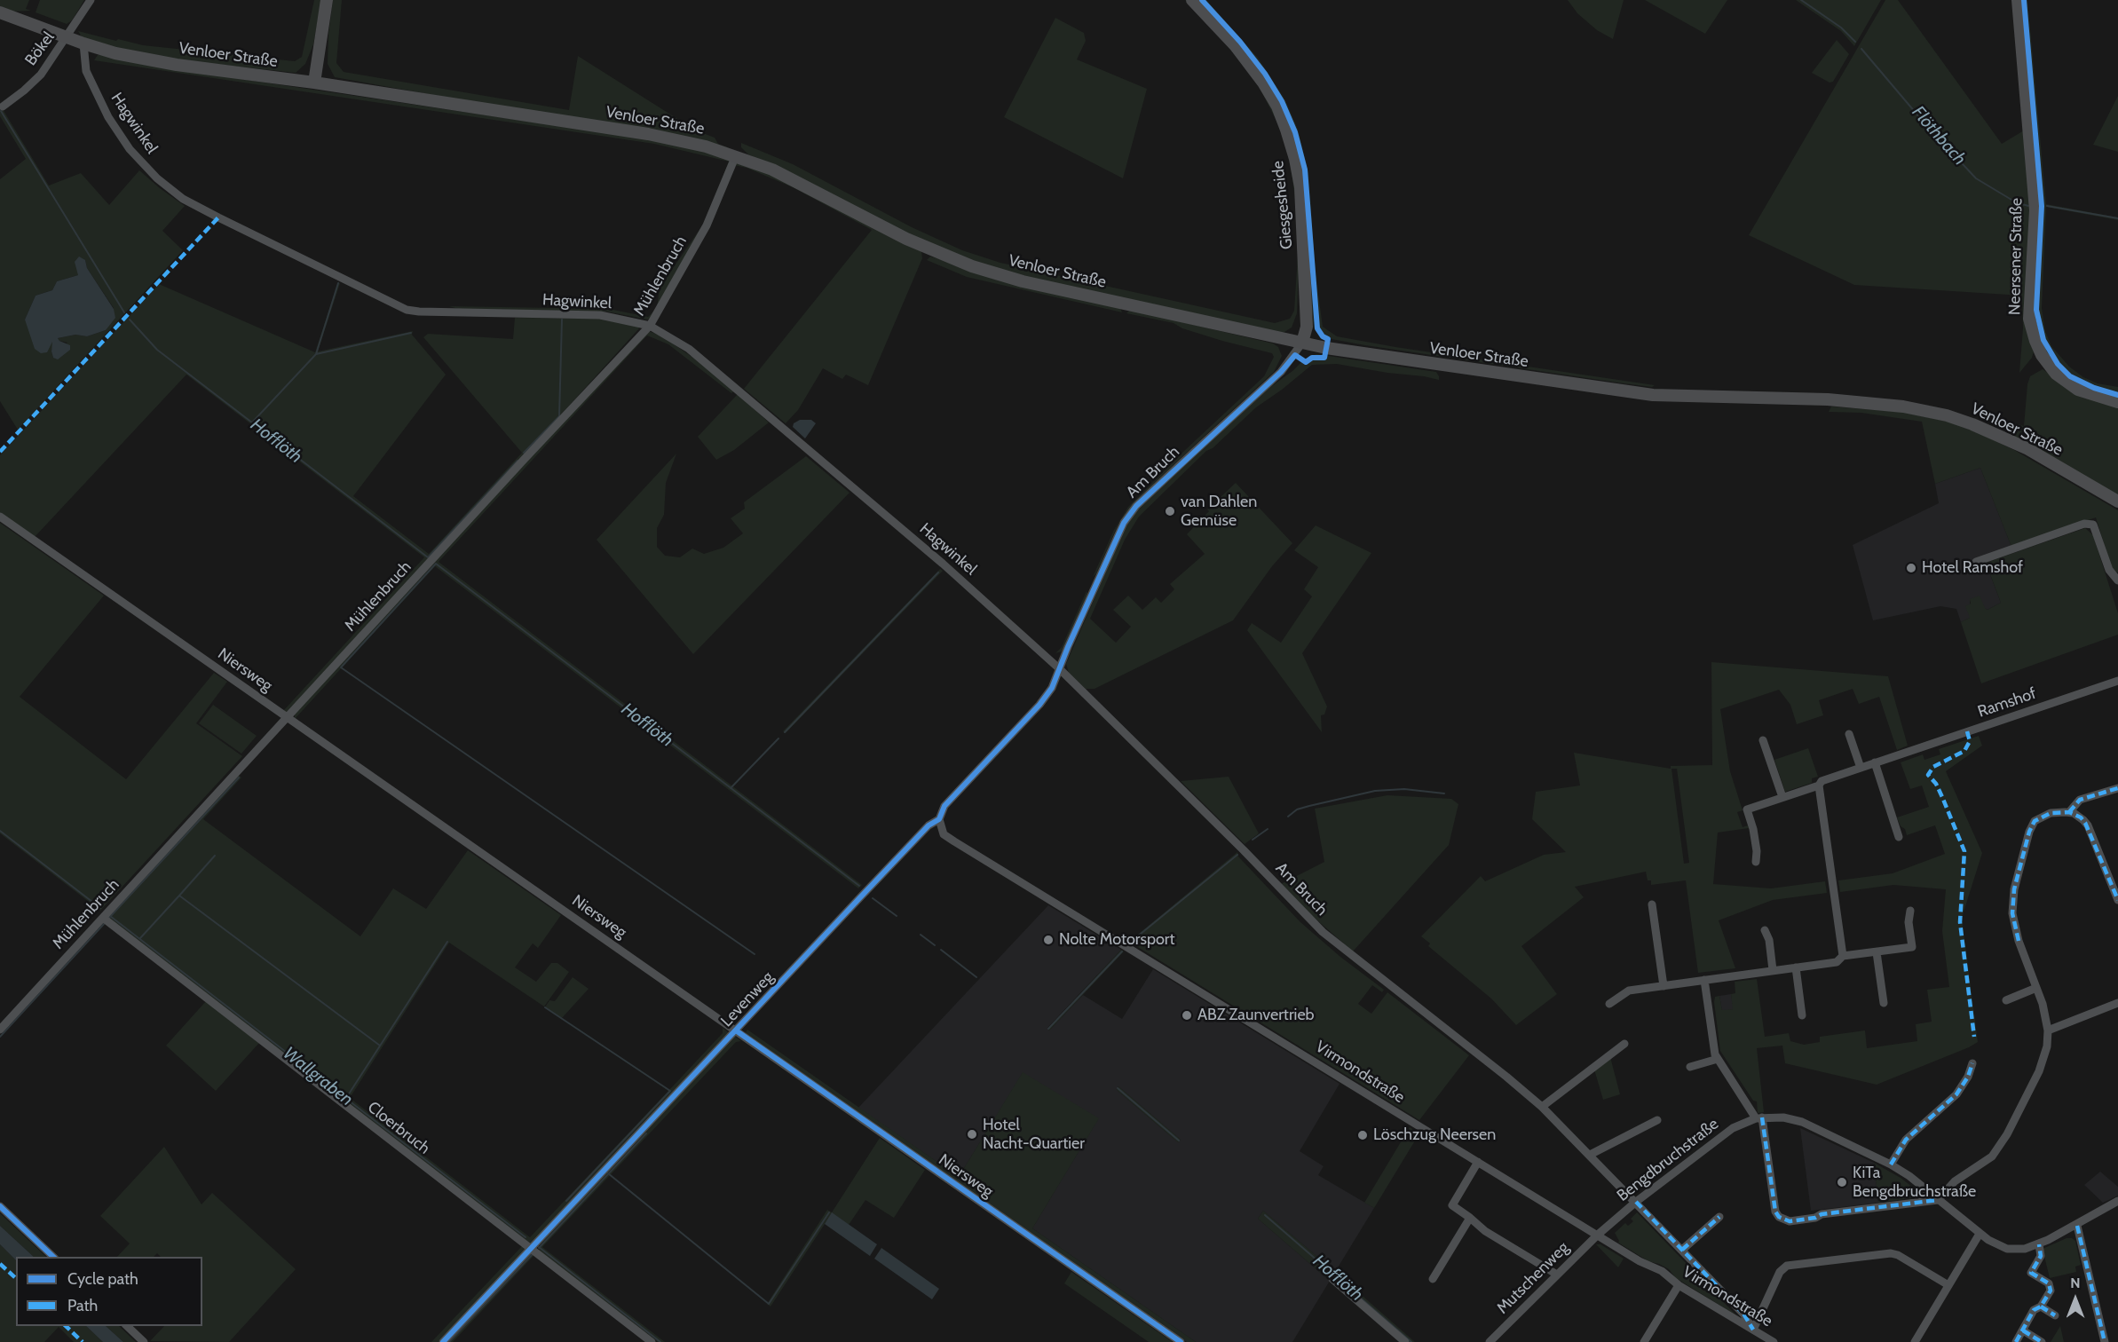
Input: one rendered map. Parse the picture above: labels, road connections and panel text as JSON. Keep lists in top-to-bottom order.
{
  "streets": {
    "main road": ["Venloer Straße", "Giesgesheide", "Neersener Straße"],
    "street": [
      "Bökel",
      "Hagwinkel",
      "Mühlenbruch",
      "Am Bruch",
      "Niersweg",
      "Ramshof",
      "Levenweg",
      "Virmondstraße",
      "Cloerbruch",
      "Bengdbruchstraße",
      "Mutschenweg"
    ]
  },
  "crossings": [
    ["Bökel", "Venloer Straße"],
    ["Venloer Straße", "Hagwinkel"],
    ["Venloer Straße", "Giesgesheide"],
    ["Venloer Straße", "Mühlenbruch"],
    ["Venloer Straße", "Am Bruch"],
    ["Hagwinkel", "Mühlenbruch"],
    ["Hagwinkel", "Am Bruch"],
    ["Hagwinkel", "Levenweg"],
    ["Giesgesheide", "Am Bruch"],
    ["Mühlenbruch", "Niersweg"],
    ["Mühlenbruch", "Cloerbruch"],
    ["Am Bruch", "Levenweg"],
    ["Am Bruch", "Virmondstraße"],
    ["Am Bruch", "Bengdbruchstraße"],
    ["Niersweg", "Levenweg"],
    ["Levenweg", "Virmondstraße"],
    ["Levenweg", "Cloerbruch"],
    ["Virmondstraße", "Bengdbruchstraße"],
    ["Virmondstraße", "Mutschenweg"],
    ["Bengdbruchstraße", "Mutschenweg"]
  ],
  "water": ["Flöthbach", "Hofflöth", "Wallgraben"],
  "places": [
    "van Dahlen Gemüse",
    "Hotel Ramshof",
    "Nolte Motorsport",
    "ABZ Zaunvertrieb",
    "Hotel Nacht-Quartier",
    "Löschzug Neersen",
    "KiTa Bengdbruchstraße"
  ],
  "legend": ["Cycle path", "Path"],
  "north": "top"
}
